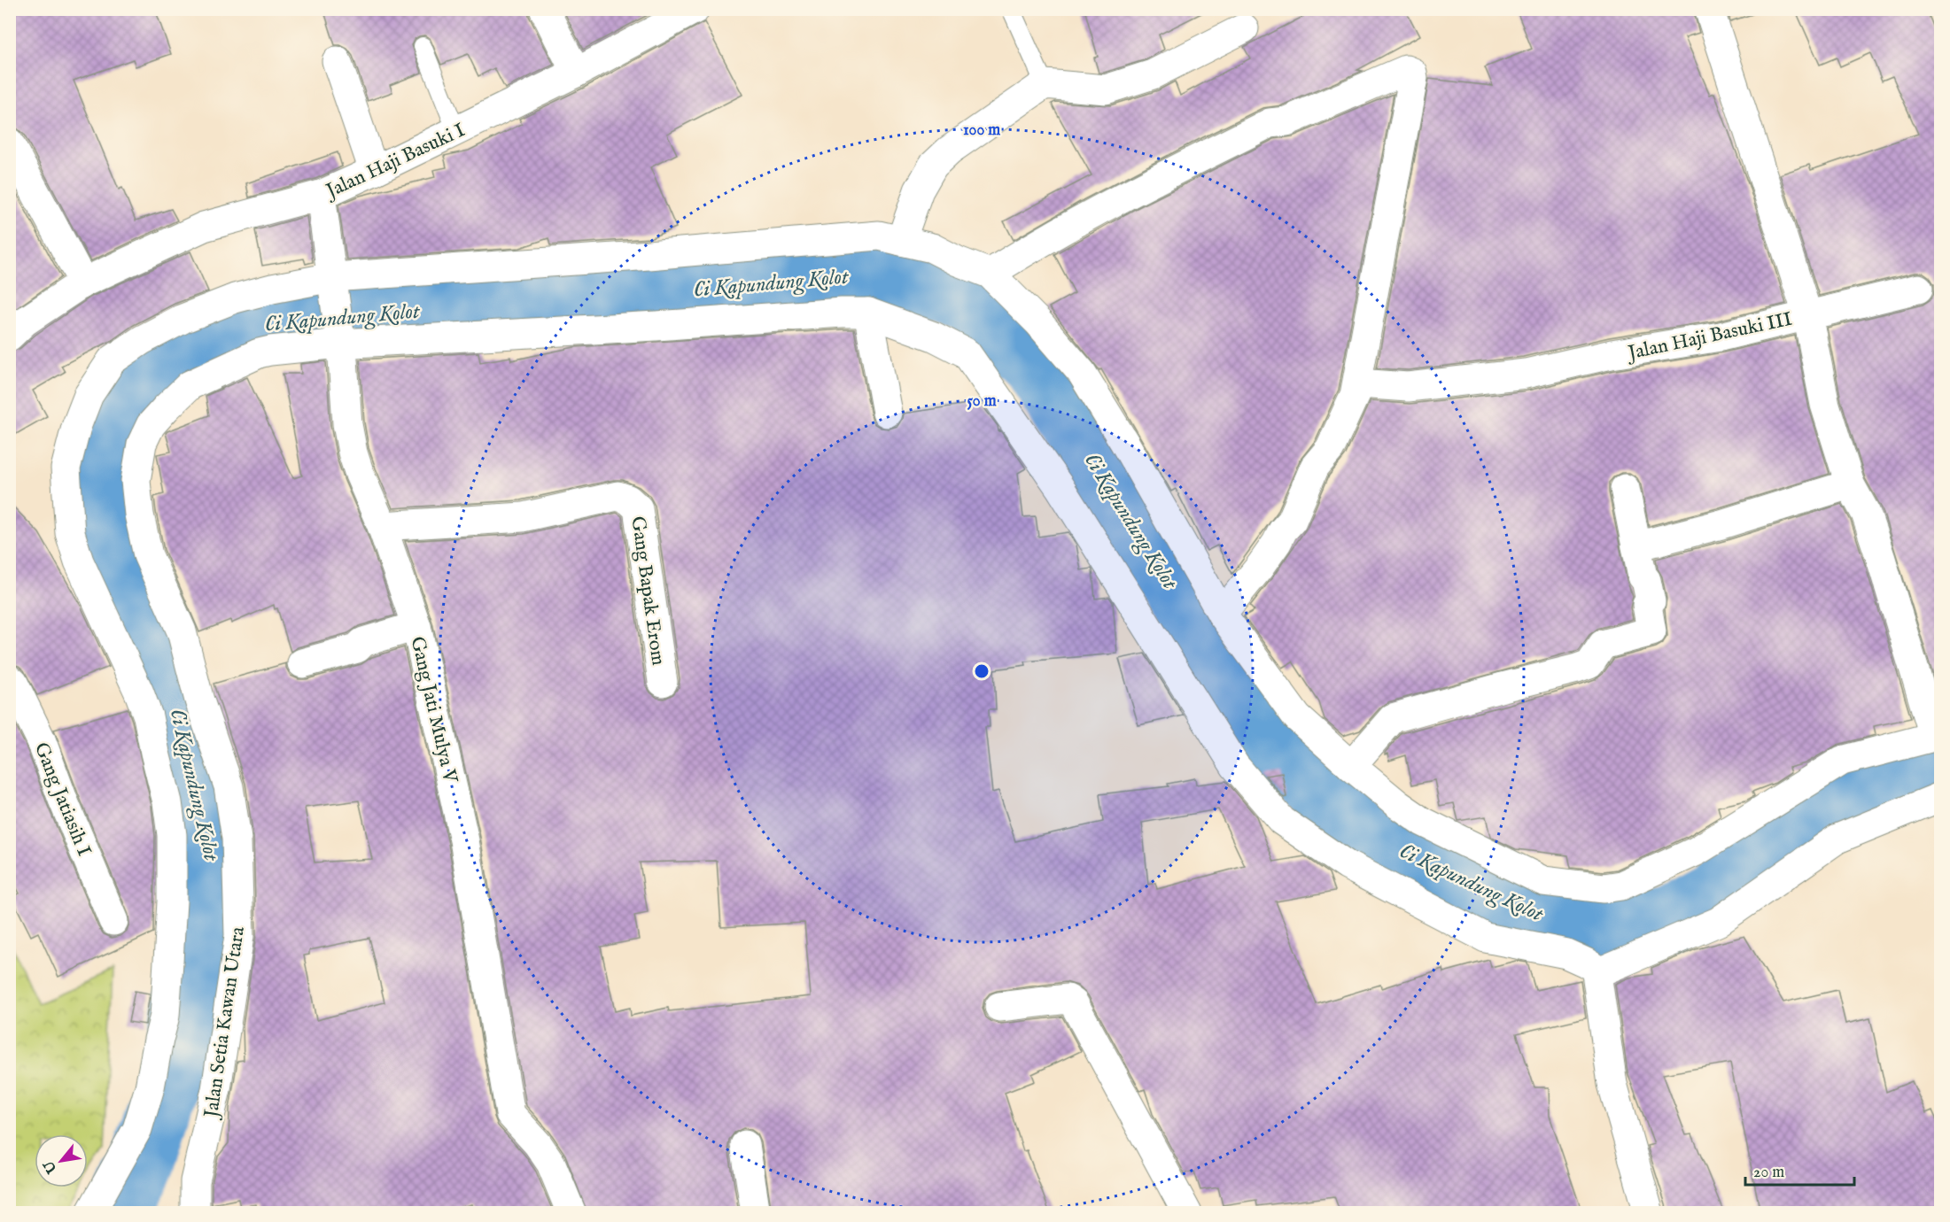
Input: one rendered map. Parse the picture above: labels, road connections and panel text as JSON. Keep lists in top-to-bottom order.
{
  "streets": {
    "street": [
      "Jalan Haji Basuki I",
      "Jalan Haji Basuki III",
      "Gang Bapak Erom",
      "Gang Jati Mulya V",
      "Gang Jatiasih I",
      "Jalan Setia Kawan Utara"
    ]
  },
  "crossings": [
    ["Jalan Haji Basuki I", "Gang Jati Mulya V"],
    ["Gang Bapak Erom", "Gang Jati Mulya V"],
    ["Gang Jati Mulya V", "Jalan Setia Kawan Utara"]
  ],
  "water": ["Ci Kapundung Kolot"],
  "scale_bar": "20 m",
  "north": "bottom left",
  "rings": ["100 m", "50 m"]
}
